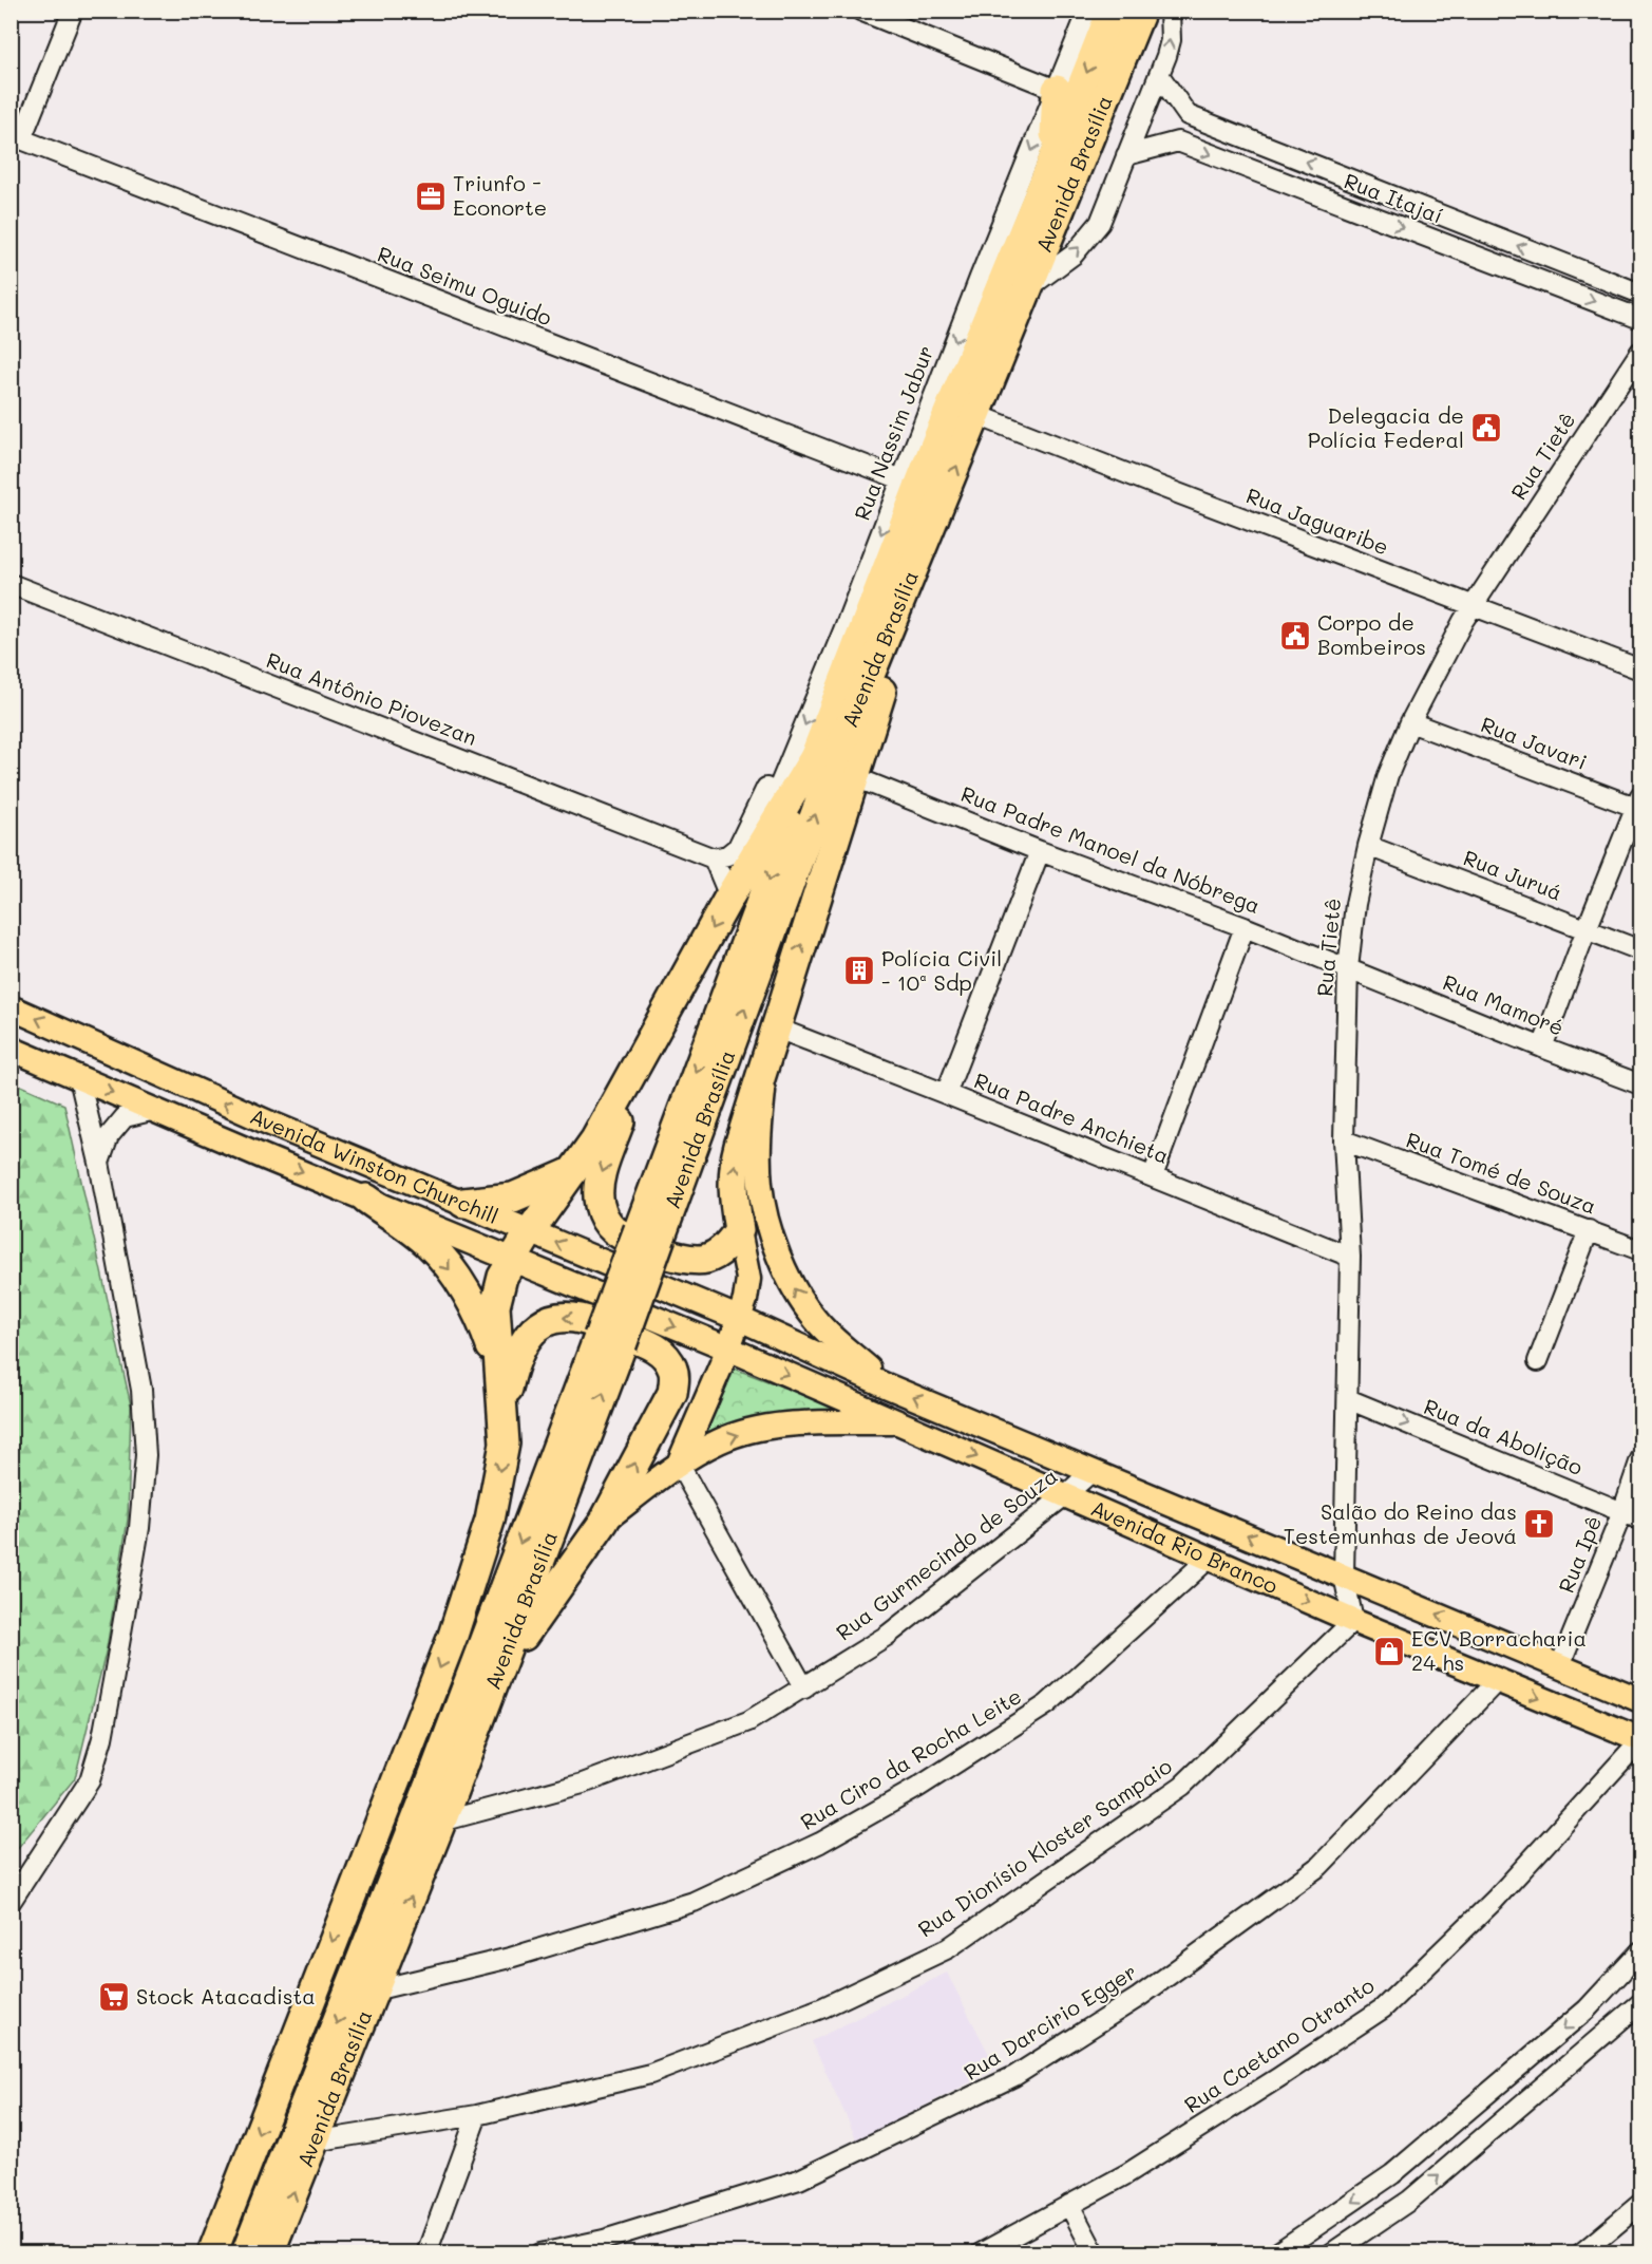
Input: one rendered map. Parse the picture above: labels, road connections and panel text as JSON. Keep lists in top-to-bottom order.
{
  "streets": {
    "highway": ["Avenida Brasília"],
    "main road": ["Avenida Winston Churchill", "Avenida Rio Branco"],
    "street": [
      "Rua Itajaí",
      "Rua Seimu Oguido",
      "Rua Nassim Jabur",
      "Rua Tietê",
      "Rua Jaguaribe",
      "Rua Antônio Piovezan",
      "Rua Javari",
      "Rua Padre Manoel da Nóbrega",
      "Rua Juruá",
      "Rua Mamoré",
      "Rua Padre Anchieta",
      "Rua Tomé de Souza",
      "Rua da Abolição",
      "Rua Gurmecindo de Souza",
      "Rua Ipê",
      "Rua Ciro da Rocha Leite",
      "Rua Dionísio Kloster Sampaio",
      "Rua Darcirio Egger",
      "Rua Caetano Otranto"
    ]
  },
  "crossings": [
    ["Avenida Brasília", "Rua Nassim Jabur"],
    ["Avenida Brasília", "Rua Jaguaribe"],
    ["Avenida Brasília", "Rua Gurmecindo de Souza"],
    ["Avenida Brasília", "Rua Ciro da Rocha Leite"],
    ["Avenida Brasília", "Rua Dionísio Kloster Sampaio"],
    ["Rua Seimu Oguido", "Rua Nassim Jabur"],
    ["Rua Tietê", "Rua Jaguaribe"],
    ["Rua Tietê", "Rua Javari"],
    ["Rua Tietê", "Rua Padre Manoel da Nóbrega"],
    ["Rua Tietê", "Rua Juruá"],
    ["Rua Tietê", "Rua Mamoré"],
    ["Rua Tietê", "Rua Padre Anchieta"],
    ["Rua Tietê", "Rua Tomé de Souza"],
    ["Rua Tietê", "Rua da Abolição"],
    ["Rua Tietê", "Avenida Rio Branco"],
    ["Rua Tietê", "Rua Dionísio Kloster Sampaio"],
    ["Rua Padre Manoel da Nóbrega", "Rua Mamoré"],
    ["Avenida Winston Churchill", "Avenida Rio Branco"],
    ["Rua da Abolição", "Rua Ipê"],
    ["Avenida Rio Branco", "Rua Gurmecindo de Souza"],
    ["Avenida Rio Branco", "Rua Ipê"],
    ["Avenida Rio Branco", "Rua Ciro da Rocha Leite"],
    ["Avenida Rio Branco", "Rua Dionísio Kloster Sampaio"],
    ["Avenida Rio Branco", "Rua Darcirio Egger"],
    ["Avenida Rio Branco", "Rua Caetano Otranto"]
  ],
  "one_way": ["Rua Nassim Jabur", "Rua da Abolição"],
  "places": {
    "office": ["Triunfo - Econorte"],
    "public building": ["Delegacia de Polícia Federal", "Corpo de Bombeiros"],
    "building": ["Polícia Civil - 10ª Sdp"],
    "church": ["Salão do Reino das Testemunhas de Jeová"],
    "shop": ["ECV Borracharia 24 hs"],
    "supermarket": ["Stock Atacadista"]
  }
}
